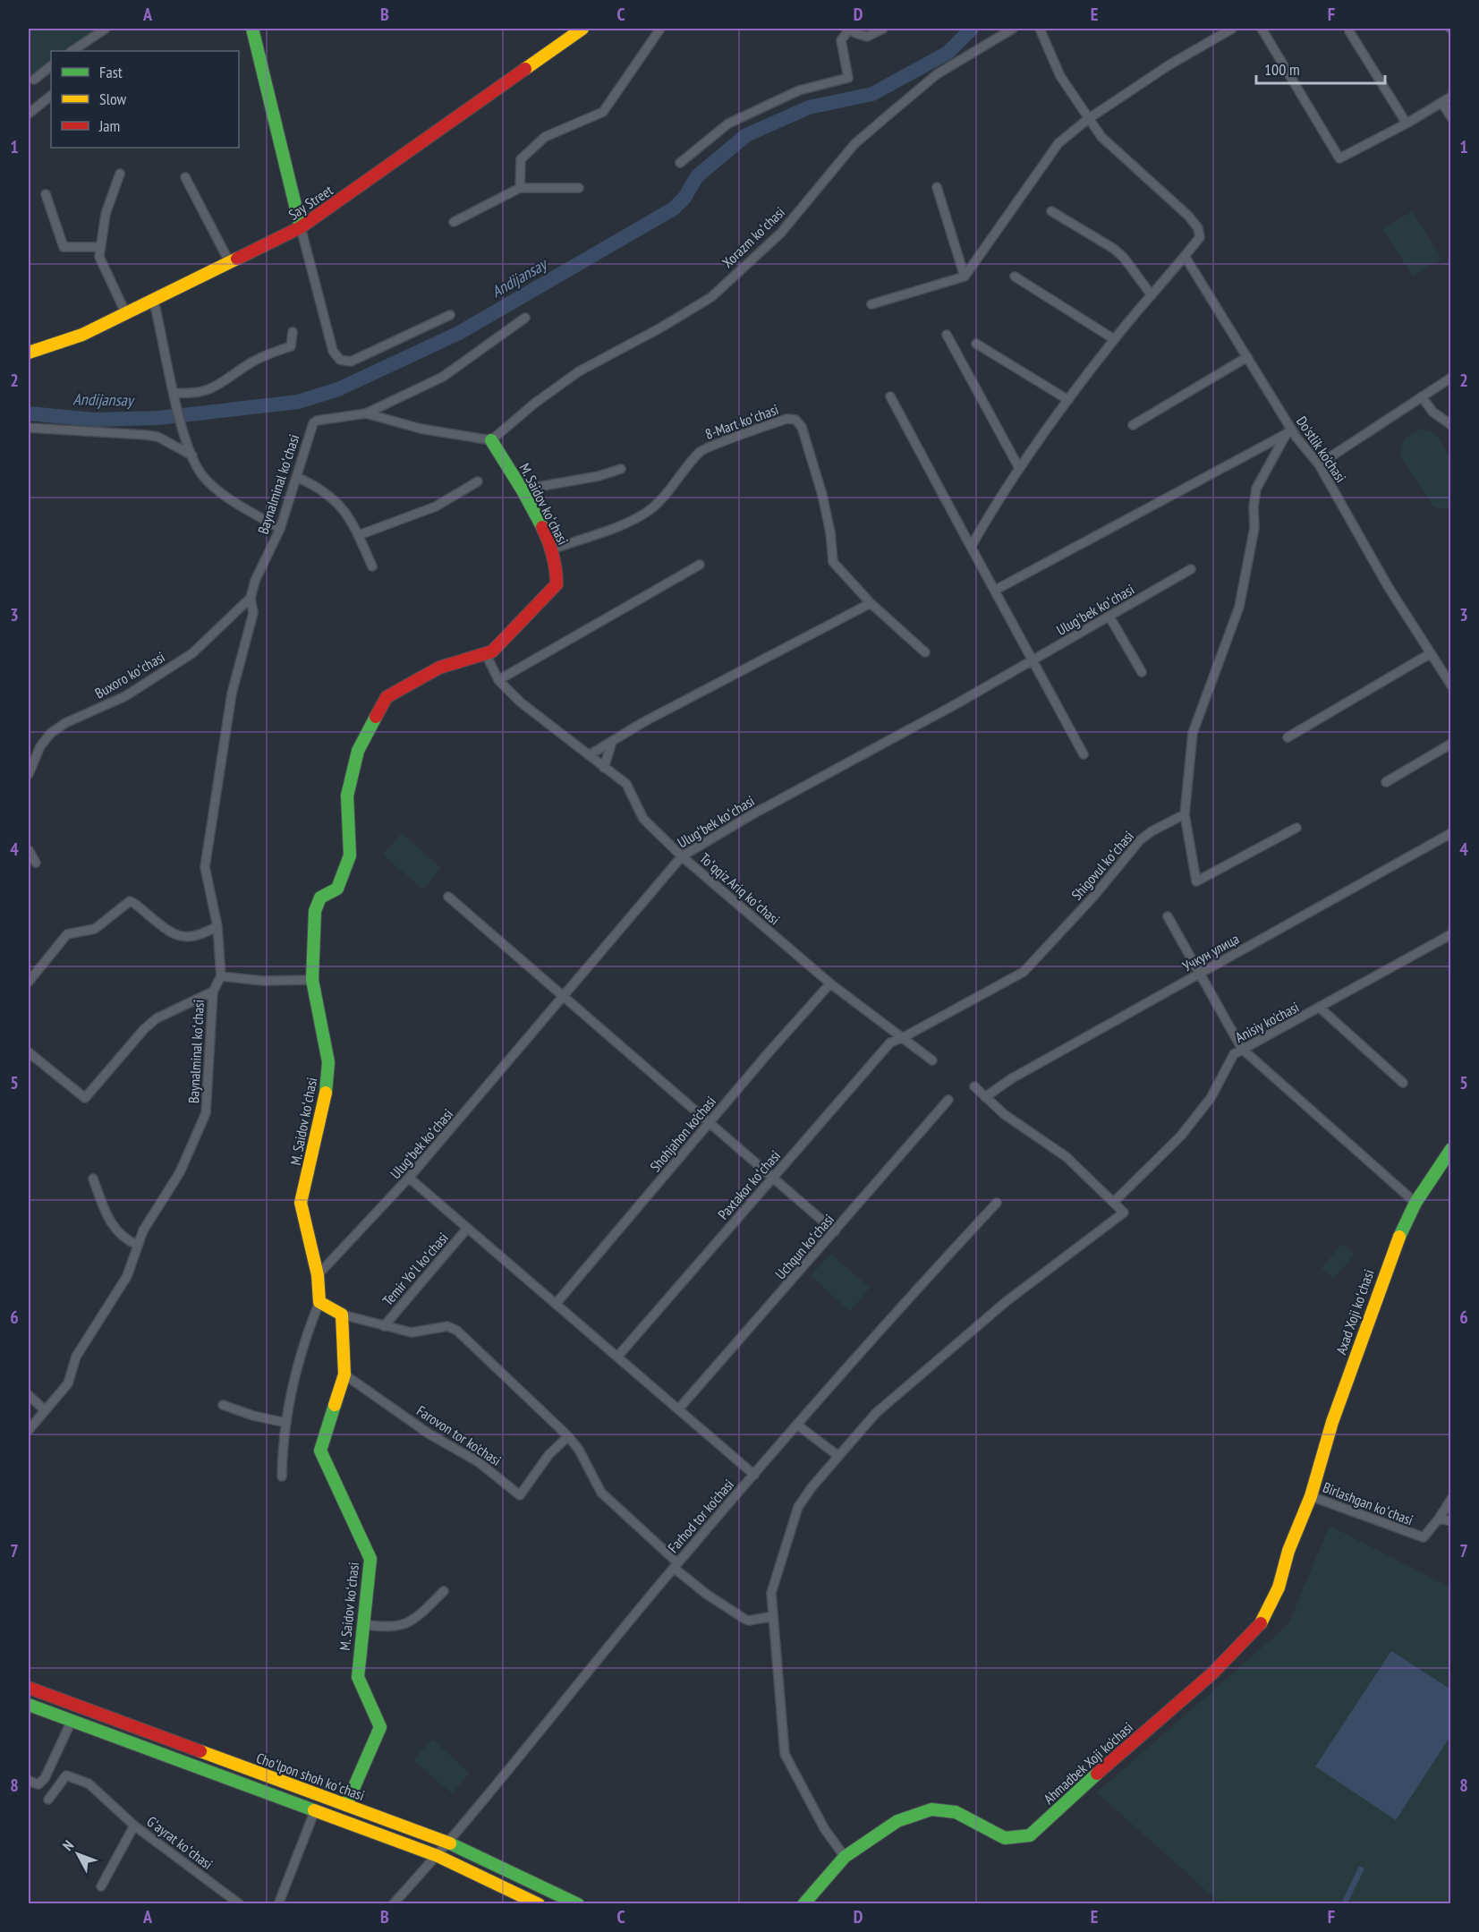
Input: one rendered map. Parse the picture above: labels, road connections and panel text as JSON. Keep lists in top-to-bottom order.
{
  "streets": {
    "street": [
      "Say Street",
      "Xorazm koʻchasi",
      "8-Mart koʻchasi",
      "Do'stlik ko'chasi",
      "Baynalminal koʻchasi",
      "M. Saidov koʻchasi",
      "Ulugʻbek koʻchasi",
      "Buxoro koʻchasi",
      "Shigovul koʻchasi",
      "Toʻqqiz Ariq koʻchasi",
      "Учкун улица",
      "Anisiy ko'chasi",
      "Shohjahon ko'chasi",
      "Paxtakor koʻchasi",
      "Uchqun koʻchasi",
      "Temir Yoʻl koʻchasi",
      "Axad Xoji koʻchasi",
      "Farovon tor ko'chasi",
      "Birlashgan koʻchasi",
      "Farhod tor ko'chasi",
      "Ahmadbek Xoji ko'chasi",
      "Choʻlpon shoh koʻchasi",
      "Gʻayrat koʻchasi"
    ]
  },
  "crossings": [
    ["Xorazm koʻchasi", "M. Saidov koʻchasi"],
    ["8-Mart koʻchasi", "M. Saidov koʻchasi"],
    ["Baynalminal koʻchasi", "Buxoro koʻchasi"],
    ["M. Saidov koʻchasi", "Ulugʻbek koʻchasi"],
    ["M. Saidov koʻchasi", "Toʻqqiz Ariq koʻchasi"],
    ["M. Saidov koʻchasi", "Farovon tor ko'chasi"],
    ["M. Saidov koʻchasi", "Choʻlpon shoh koʻchasi"],
    ["Ulugʻbek koʻchasi", "Toʻqqiz Ariq koʻchasi"],
    ["Shigovul koʻchasi", "Toʻqqiz Ariq koʻchasi"],
    ["Shigovul koʻchasi", "Paxtakor koʻchasi"],
    ["Toʻqqiz Ariq koʻchasi", "Shohjahon ko'chasi"],
    ["Toʻqqiz Ariq koʻchasi", "Paxtakor koʻchasi"],
    ["Axad Xoji koʻchasi", "Birlashgan koʻchasi"],
    ["Axad Xoji koʻchasi", "Ahmadbek Xoji ko'chasi"],
    ["Birlashgan koʻchasi", "Ahmadbek Xoji ko'chasi"],
    ["Farhod tor ko'chasi", "Choʻlpon shoh koʻchasi"]
  ],
  "water": ["Andijansay"],
  "legend": ["Fast", "Slow", "Jam"],
  "scale_bar": "100 m",
  "north": "top left",
  "grid": {
    "columns": [
      "A",
      "B",
      "C",
      "D",
      "E",
      "F"
    ],
    "rows": [
      "1",
      "2",
      "3",
      "4",
      "5",
      "6",
      "7",
      "8"
    ]
  }
}
